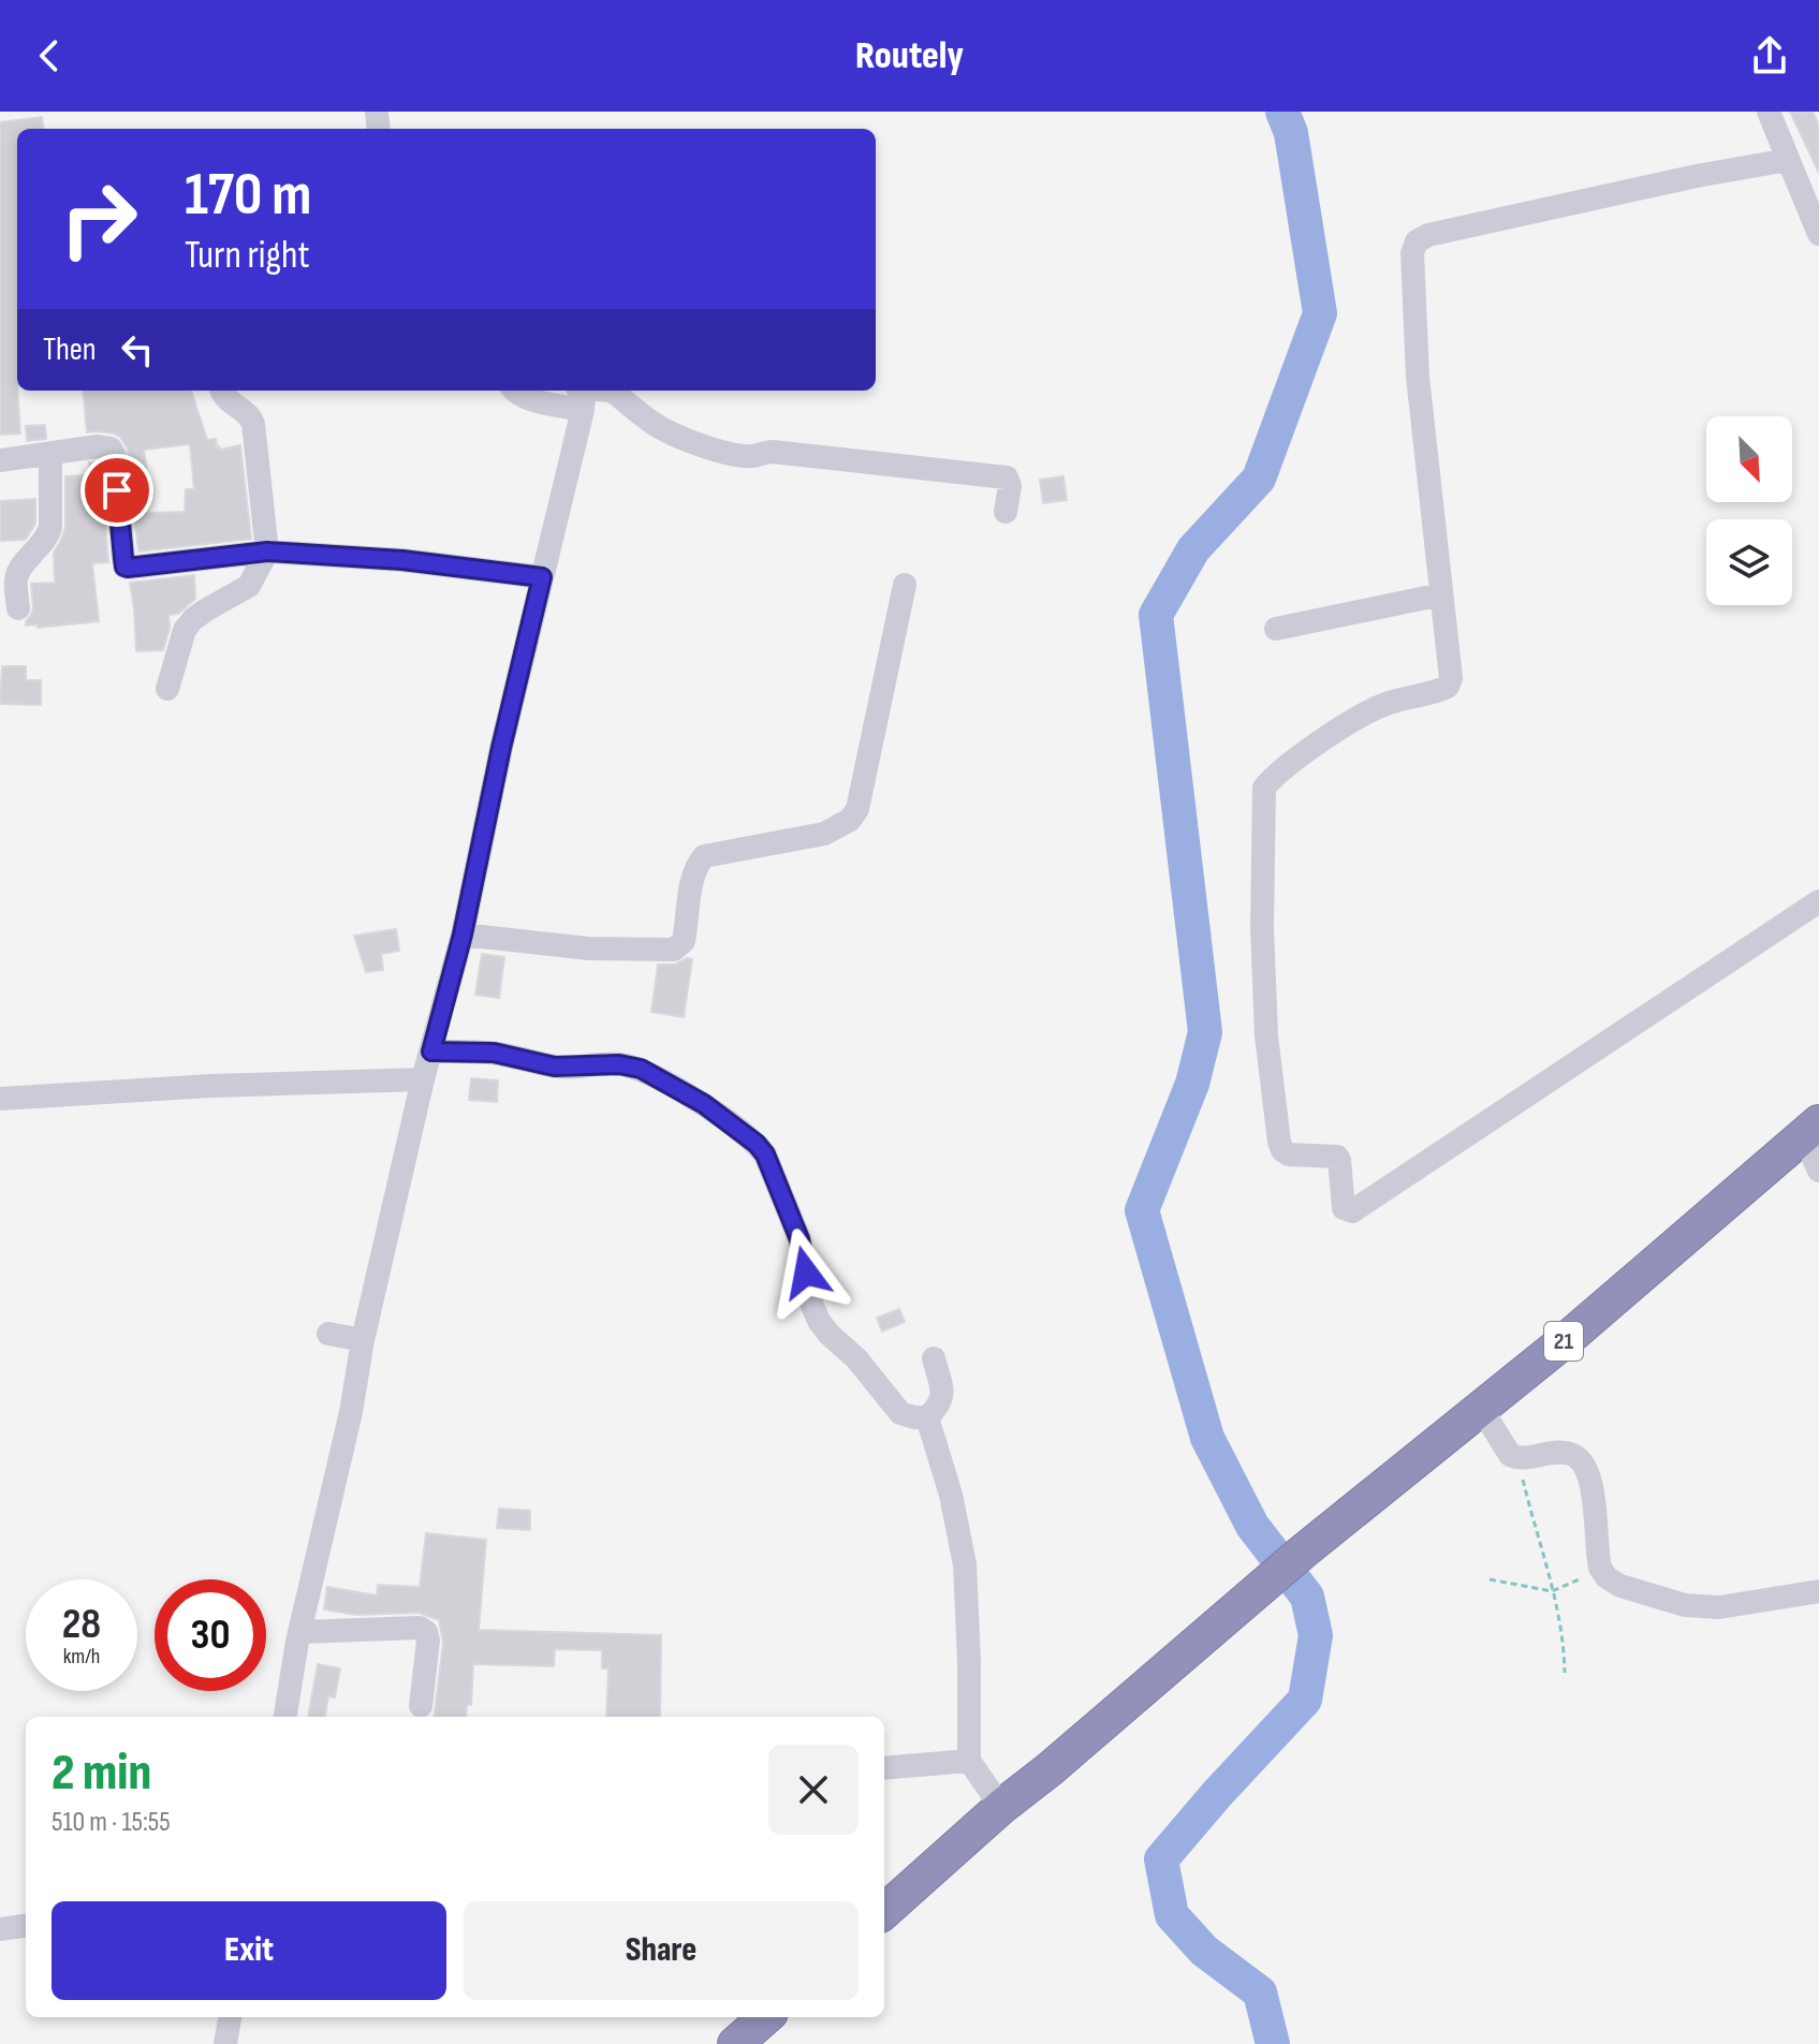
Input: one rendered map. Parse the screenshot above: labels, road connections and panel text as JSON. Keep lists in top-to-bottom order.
{
  "streets": {
    "highway": ["21"]
  },
  "north": "bottom right",
  "page": {
    "header": "Routely",
    "turn": ["170 m", "Turn right"],
    "then": "Then",
    "speed": "28 km/h",
    "limit": "30",
    "heading": ["2 min", "510 m · 15:55"],
    "buttons": ["Exit", "Share"]
  }
}
